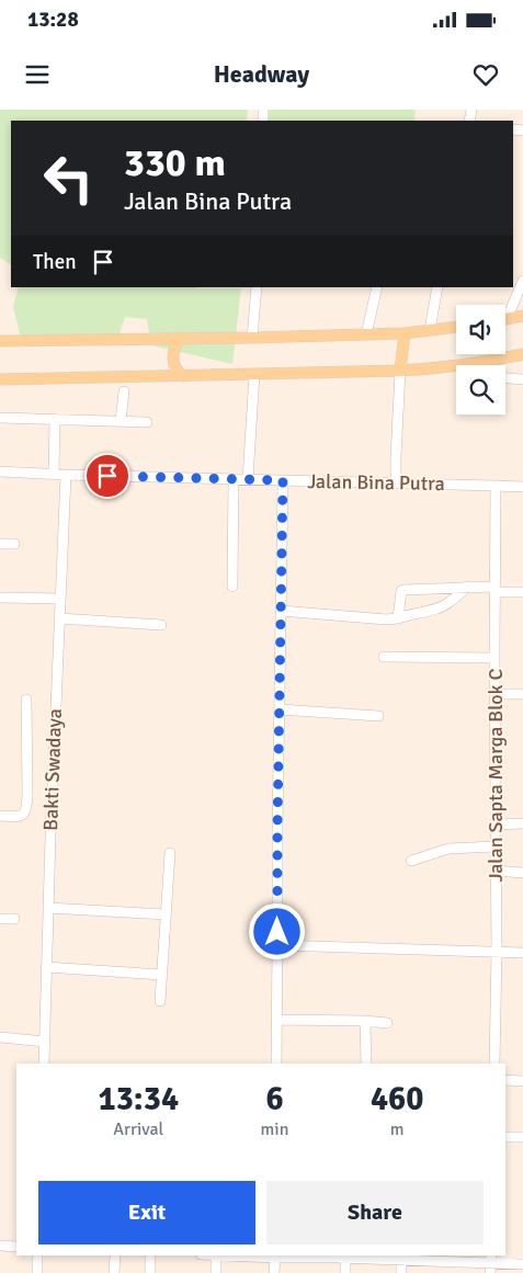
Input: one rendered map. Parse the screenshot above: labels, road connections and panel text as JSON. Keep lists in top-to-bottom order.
{
  "streets": {
    "street": ["Jalan Bina Putra", "Bakti Swadaya", "Jalan Sapta Marga Blok C"]
  },
  "crossings": [
    ["Jalan Bina Putra", "Bakti Swadaya"],
    ["Jalan Bina Putra", "Jalan Sapta Marga Blok C"]
  ],
  "page": {
    "status": "13:28",
    "header": "Headway",
    "turn": ["330 m", "Jalan Bina Putra"],
    "then": "Then",
    "eta": [
      "13:34",
      "Arrival",
      "6",
      "min",
      "460",
      "m"
    ],
    "buttons": ["Exit", "Share"]
  }
}
